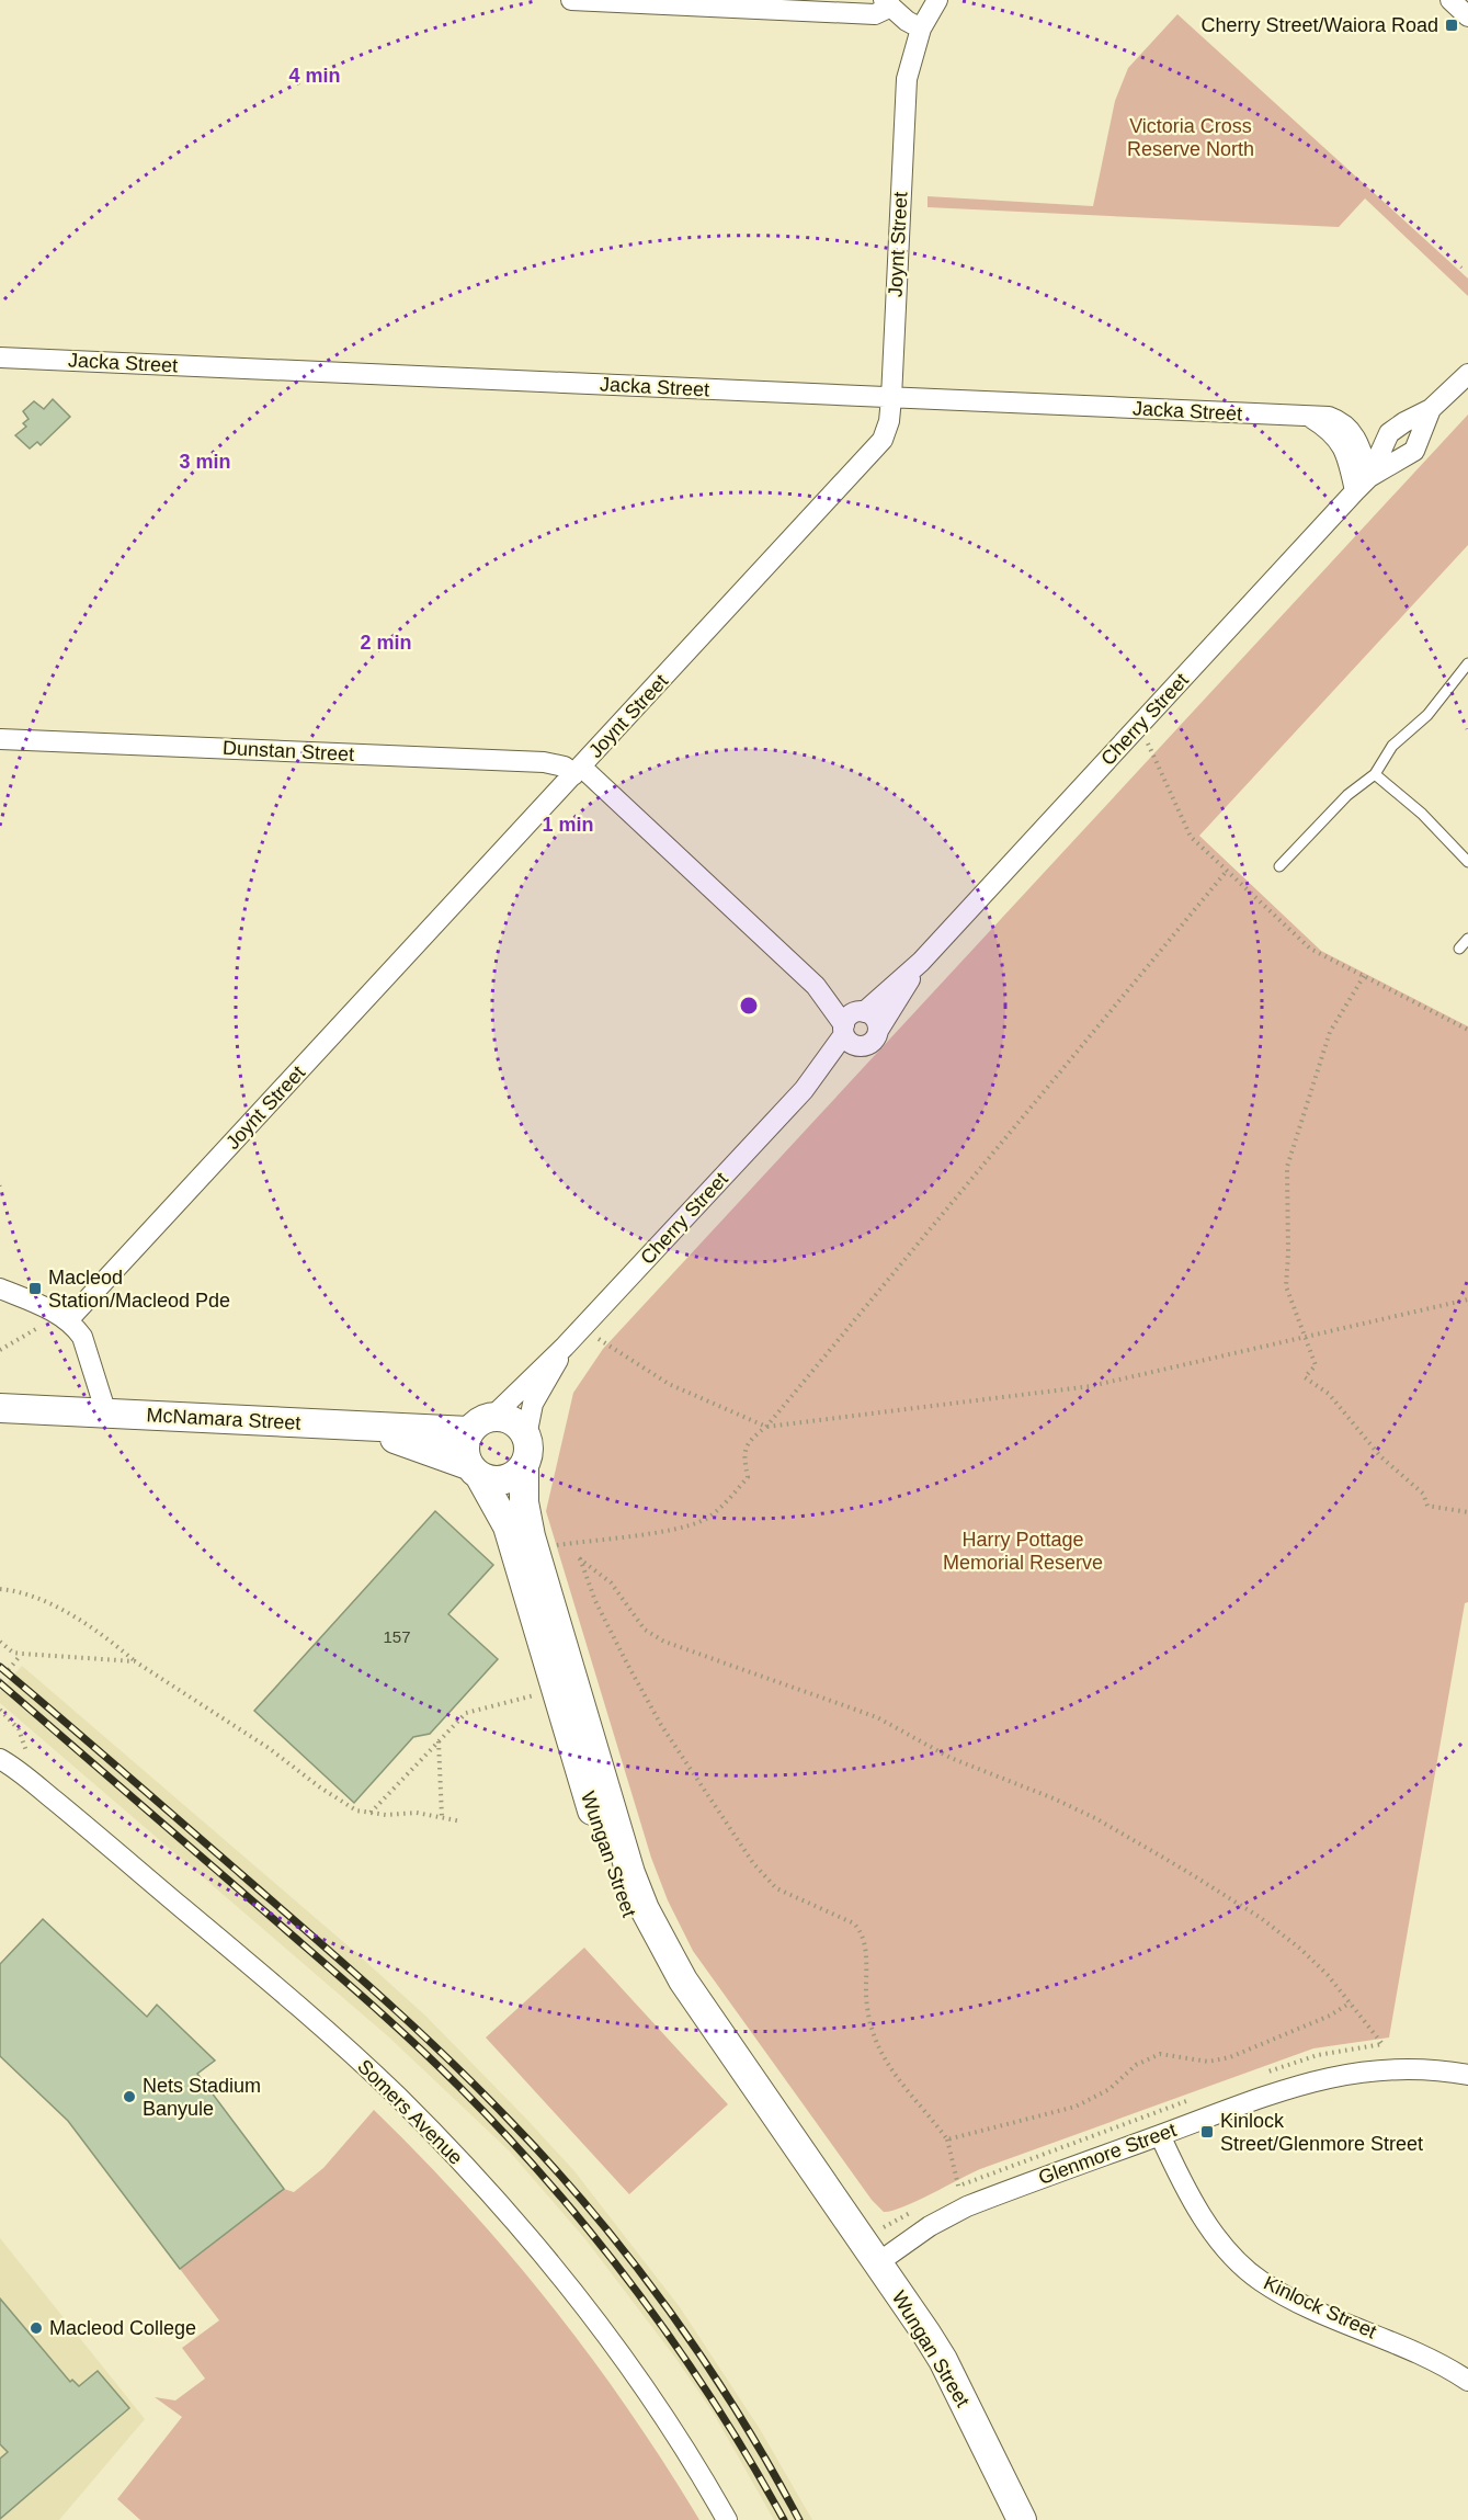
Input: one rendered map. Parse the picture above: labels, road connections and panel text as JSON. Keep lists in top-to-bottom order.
{
  "streets": {
    "street": [
      "Joynt Street",
      "Jacka Street",
      "Cherry Street",
      "Dunstan Street",
      "McNamara Street",
      "Wungan Street",
      "Somers Avenue",
      "Glenmore Street",
      "Kinlock Street"
    ]
  },
  "crossings": [
    ["Joynt Street", "Jacka Street"],
    ["Joynt Street", "Dunstan Street"],
    ["Jacka Street", "Cherry Street"],
    ["Cherry Street", "Dunstan Street"],
    ["Cherry Street", "McNamara Street"],
    ["Cherry Street", "Wungan Street"],
    ["McNamara Street", "Wungan Street"],
    ["Wungan Street", "Glenmore Street"],
    ["Glenmore Street", "Kinlock Street"]
  ],
  "parks": ["Victoria Cross Reserve North", "Harry Pottage Memorial Reserve"],
  "places": {
    "transit": ["Cherry Street/Waiora Road", "Macleod Station/Macleod Pde", "Kinlock Street/Glenmore Street"],
    "other": ["Nets Stadium Banyule", "Macleod College"]
  },
  "house_numbers": ["157"],
  "rings": [
    "4 min",
    "3 min",
    "2 min",
    "1 min"
  ]
}
